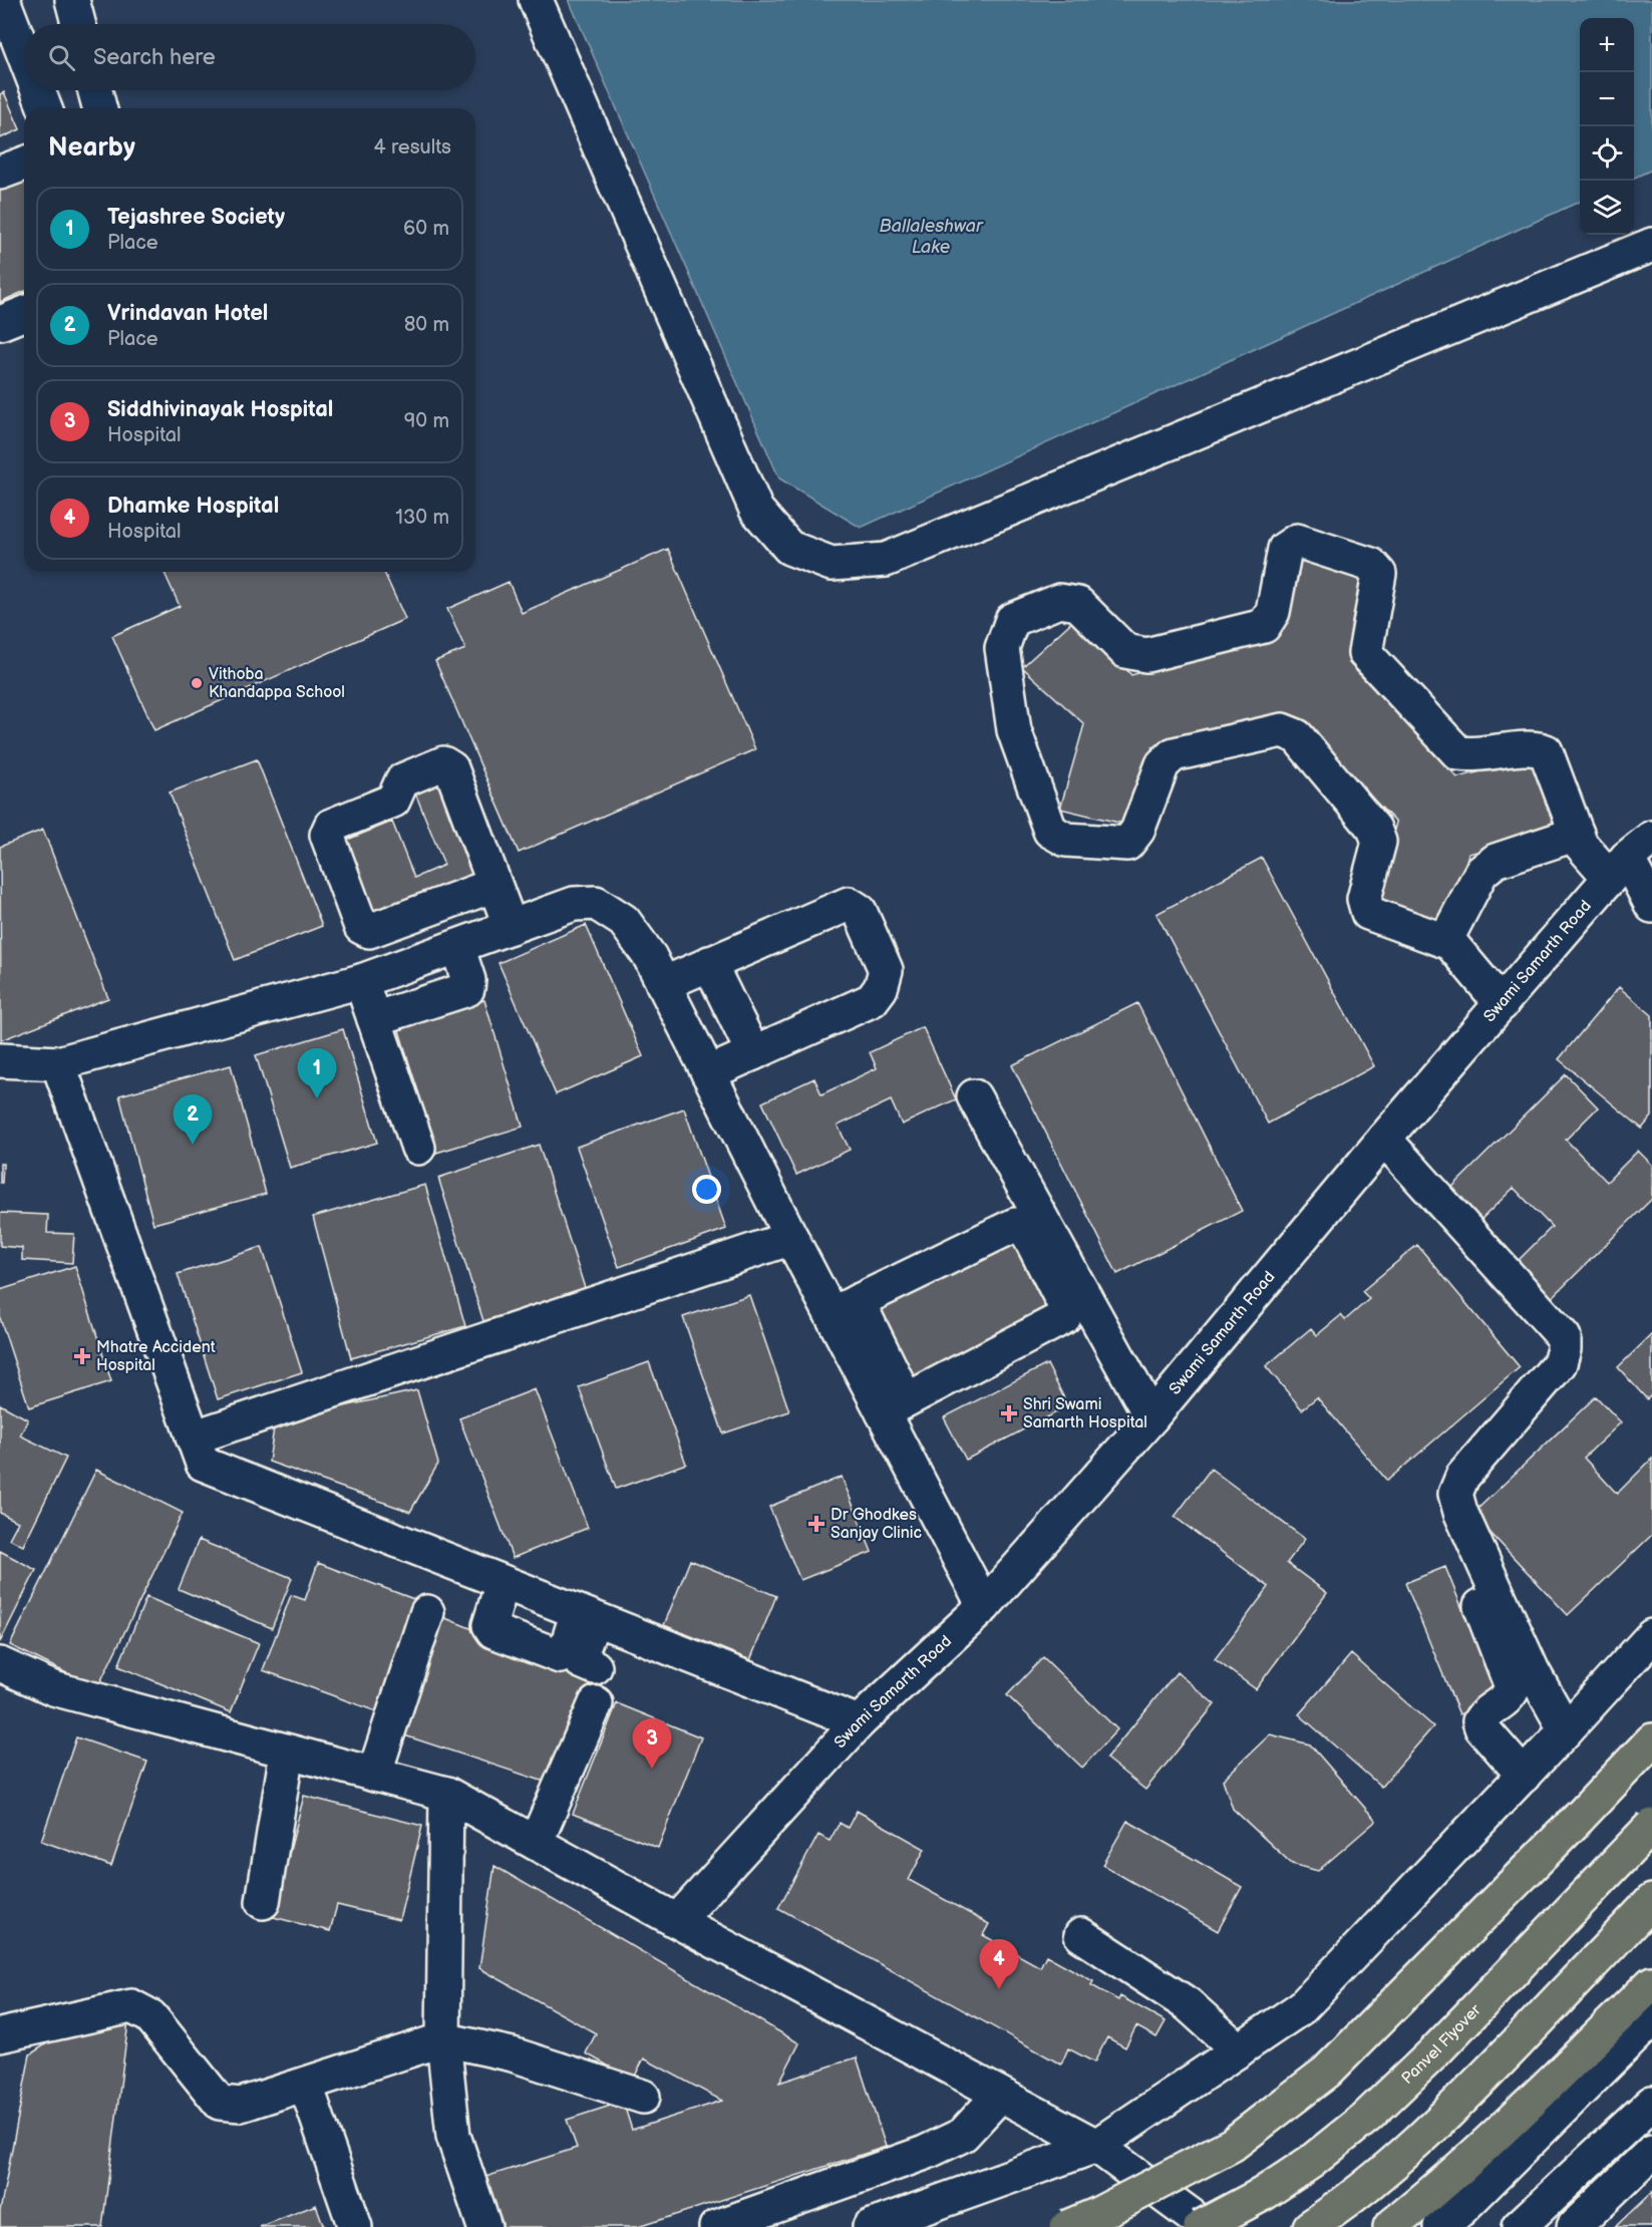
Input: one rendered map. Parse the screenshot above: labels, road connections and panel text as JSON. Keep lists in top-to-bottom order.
{
  "streets": {
    "highway": ["Panvel Flyover"],
    "street": ["Swami Samarth Road"]
  },
  "water": ["Ballaleshwar Lake"],
  "places": {
    "other": ["Vithoba Khandappa School"],
    "health": ["Mhatre Accident Hospital", "Shri Swami Samarth Hospital", "Dr Ghodkes Sanjay Clinic"]
  },
  "page": {
    "map_buttons": ["+", "−"],
    "search": "Search here",
    "heading": ["Nearby", "4 results"],
    "list": [
      {
        "mark": "1",
        "name": "Tejashree Society",
        "note": "Place",
        "value": "60 m"
      },
      {
        "mark": "2",
        "name": "Vrindavan Hotel",
        "note": "Place",
        "value": "80 m"
      },
      {
        "mark": "3",
        "name": "Siddhivinayak Hospital",
        "note": "Hospital",
        "value": "90 m"
      },
      {
        "mark": "4",
        "name": "Dhamke Hospital",
        "note": "Hospital",
        "value": "130 m"
      }
    ],
    "pins": [
      "1",
      "2",
      "3",
      "4"
    ]
  }
}
